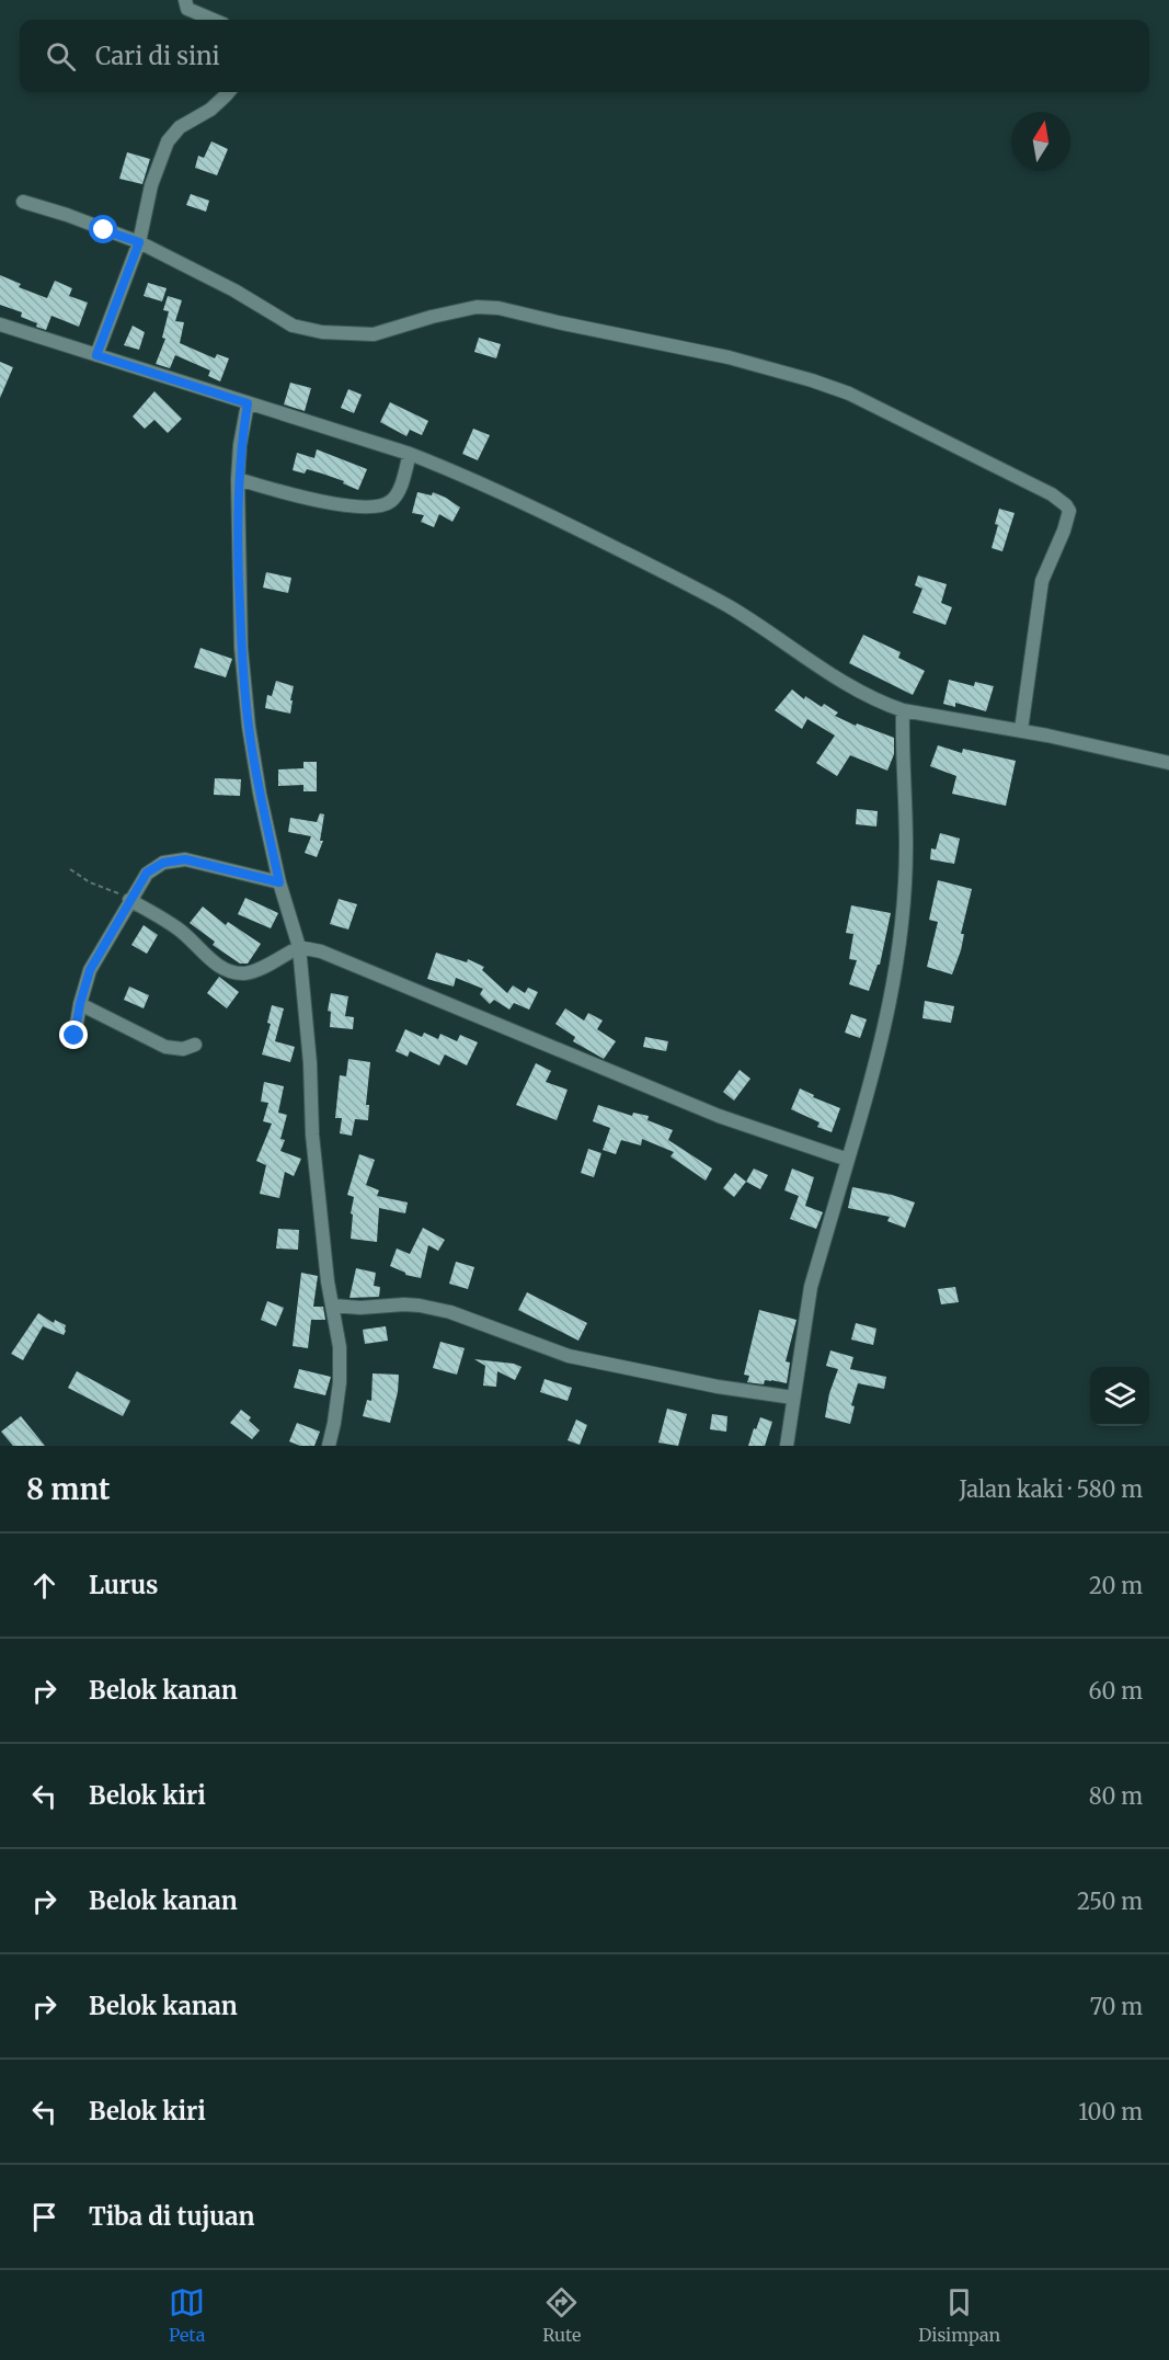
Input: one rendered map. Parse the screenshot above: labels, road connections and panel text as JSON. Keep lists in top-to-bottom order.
{
  "north": "top",
  "page": {
    "search": "Cari di sini",
    "heading": ["8 mnt", "Jalan kaki · 580 m"],
    "list": [
      ["Lurus", "20 m"],
      ["Belok kanan", "60 m"],
      ["Belok kiri", "80 m"],
      ["Belok kanan", "250 m"],
      ["Belok kanan", "70 m"],
      ["Belok kiri", "100 m"],
      "Tiba di tujuan"
    ],
    "nav": ["Peta", "Rute", "Disimpan"]
  }
}
